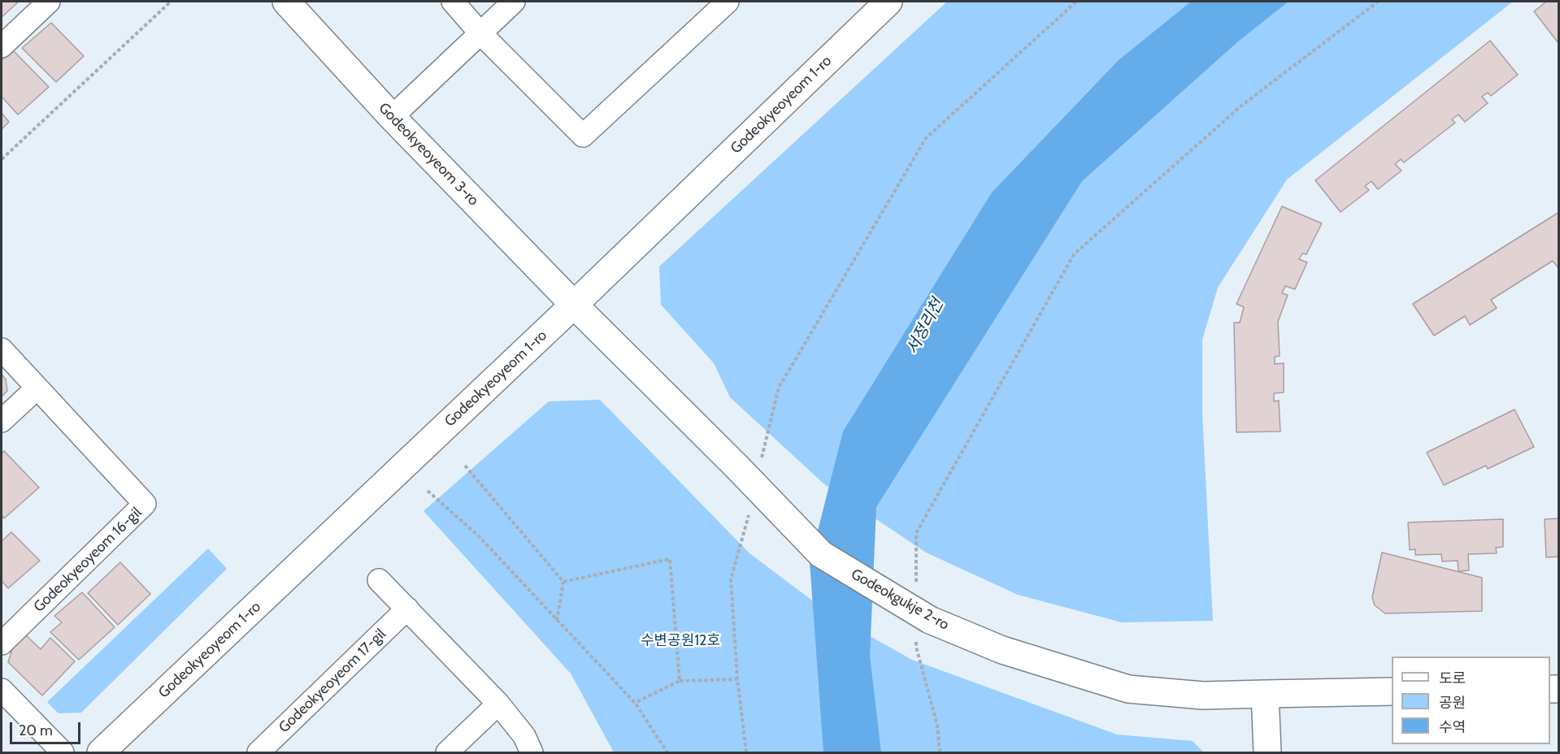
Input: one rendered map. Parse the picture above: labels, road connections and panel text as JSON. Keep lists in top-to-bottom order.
{
  "streets": {
    "street": [
      "Godeokyeoyeom 1-ro",
      "Godeokyeoyeom 3-ro",
      "Godeokyeoyeom 16-gil",
      "Godeokgukje 2-ro",
      "Godeokyeoyeom 17-gil"
    ]
  },
  "crossings": [
    ["Godeokyeoyeom 1-ro", "Godeokyeoyeom 3-ro"],
    ["Godeokyeoyeom 1-ro", "Godeokgukje 2-ro"],
    ["Godeokyeoyeom 3-ro", "Godeokgukje 2-ro"]
  ],
  "water": ["서정리천"],
  "parks": ["수변공원12호"],
  "legend": ["도로", "공원", "수역"],
  "scale_bar": "20 m"
}
